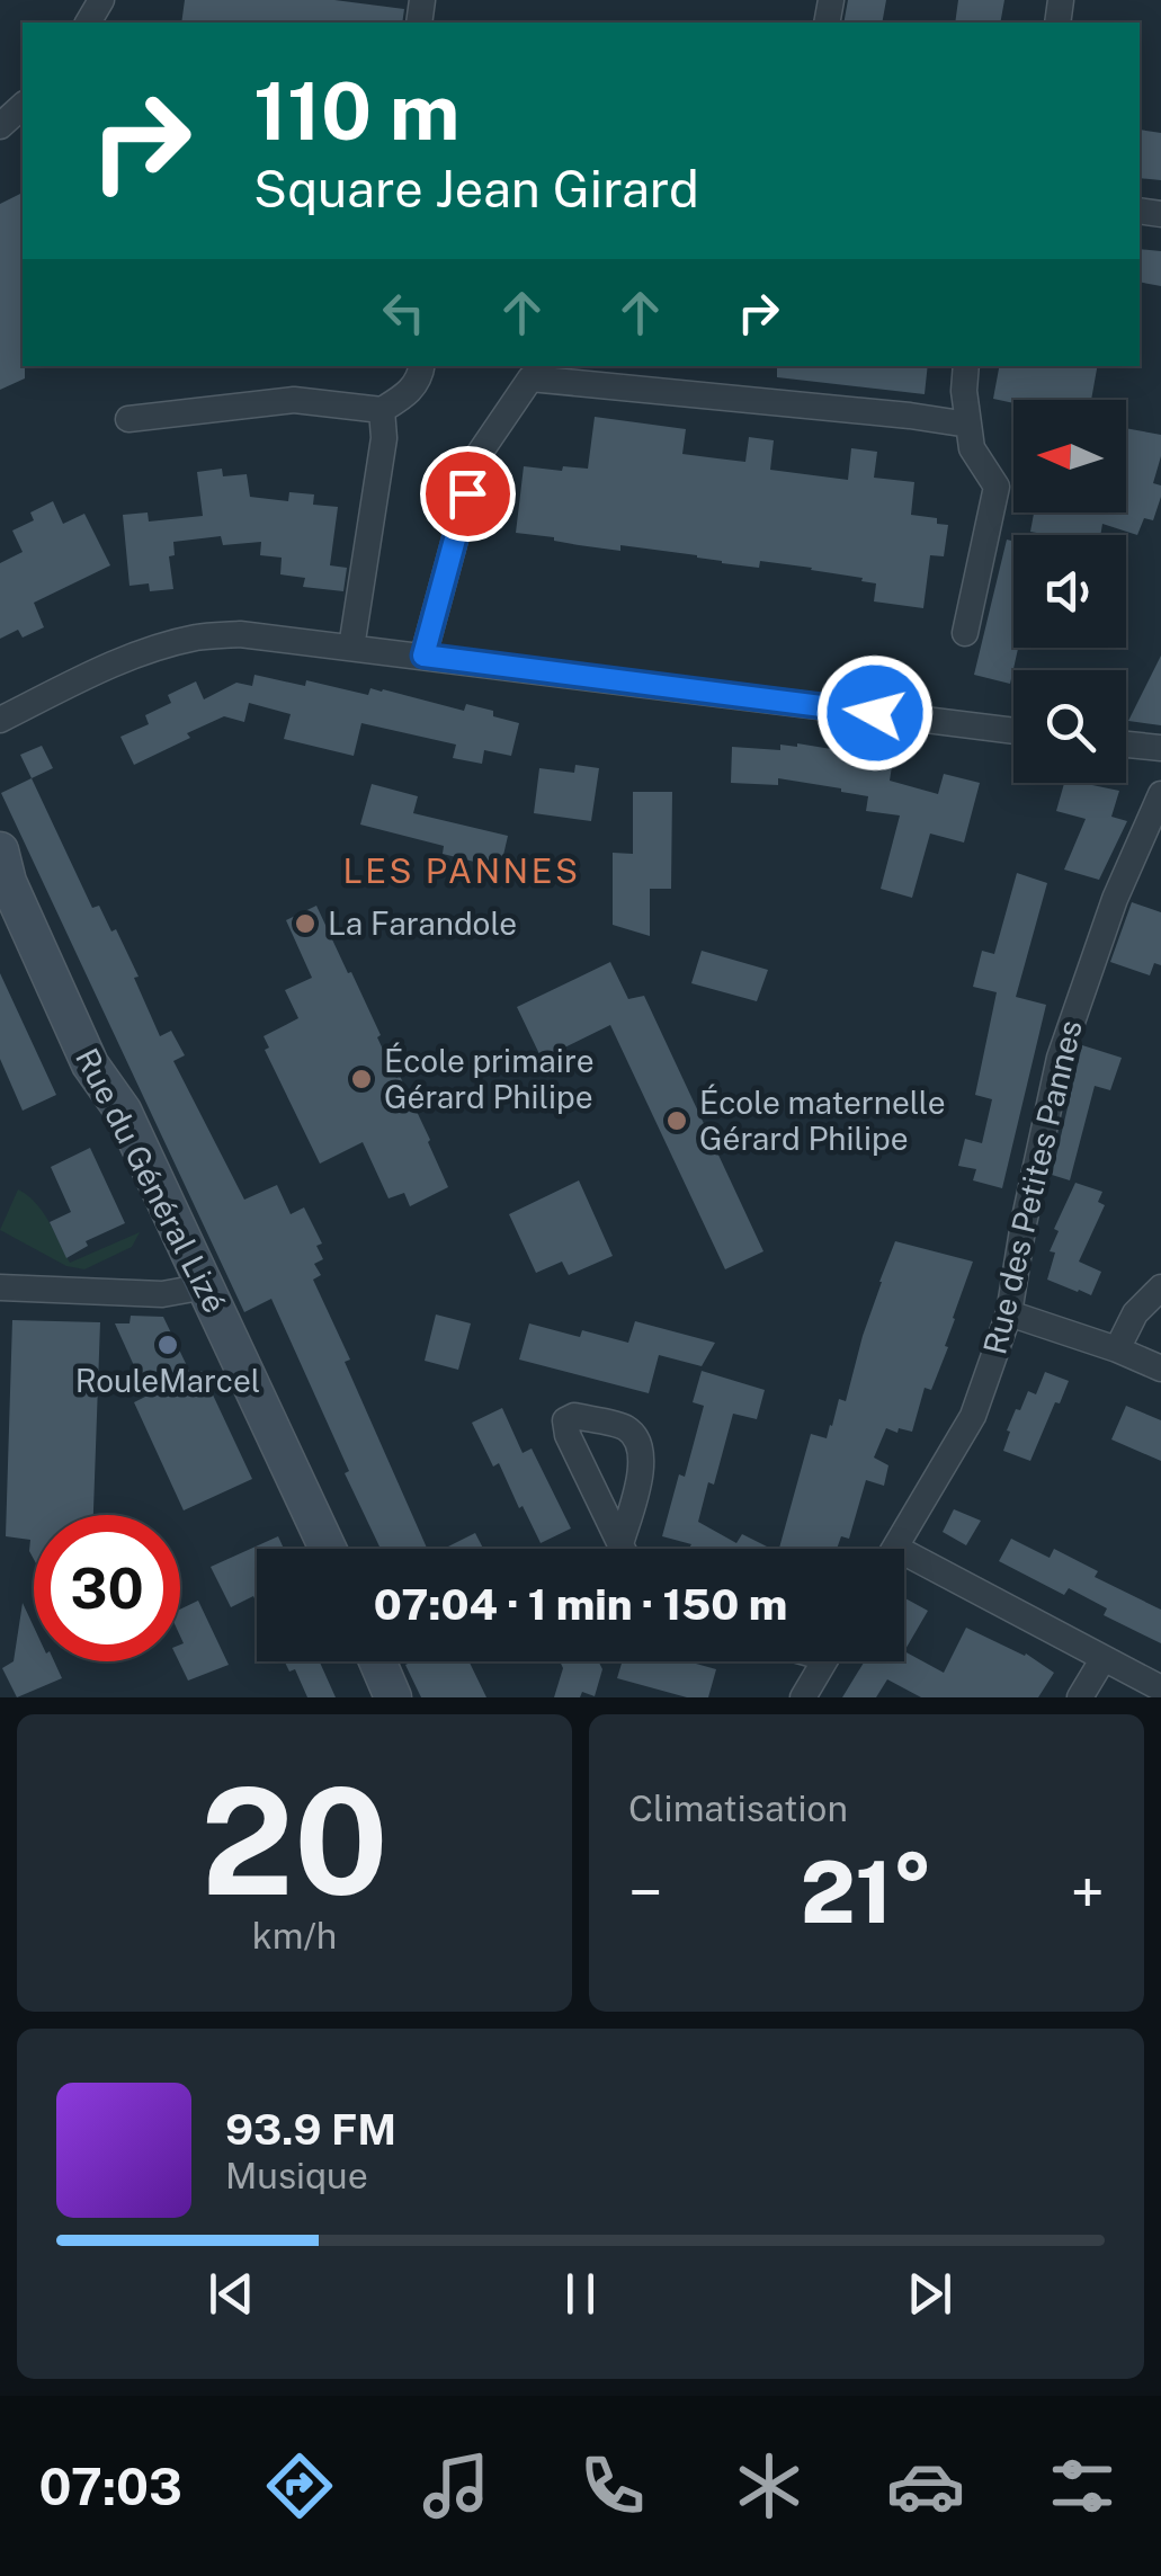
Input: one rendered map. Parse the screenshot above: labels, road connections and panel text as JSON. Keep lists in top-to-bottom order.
{
  "streets": {
    "main road": ["Rue du Général Lizé"],
    "street": ["Rue des Petites Pannes"]
  },
  "districts": ["LES PANNES"],
  "places": [
    "La Farandole",
    "École primaire Gérard Philipe",
    "École maternelle Gérard Philipe",
    "RouleMarcel"
  ],
  "north": "left",
  "page": {
    "turn": ["110 m", "Square Jean Girard"],
    "limit": "30",
    "trip": "07:04 · 1 min · 150 m",
    "tile": [
      ["20", "km/h"],
      "Climatisation"
    ],
    "heat": ["−", "21°", "+"],
    "song": ["93.9 FM", "Musique"],
    "tabs": "07:03"
  }
}
